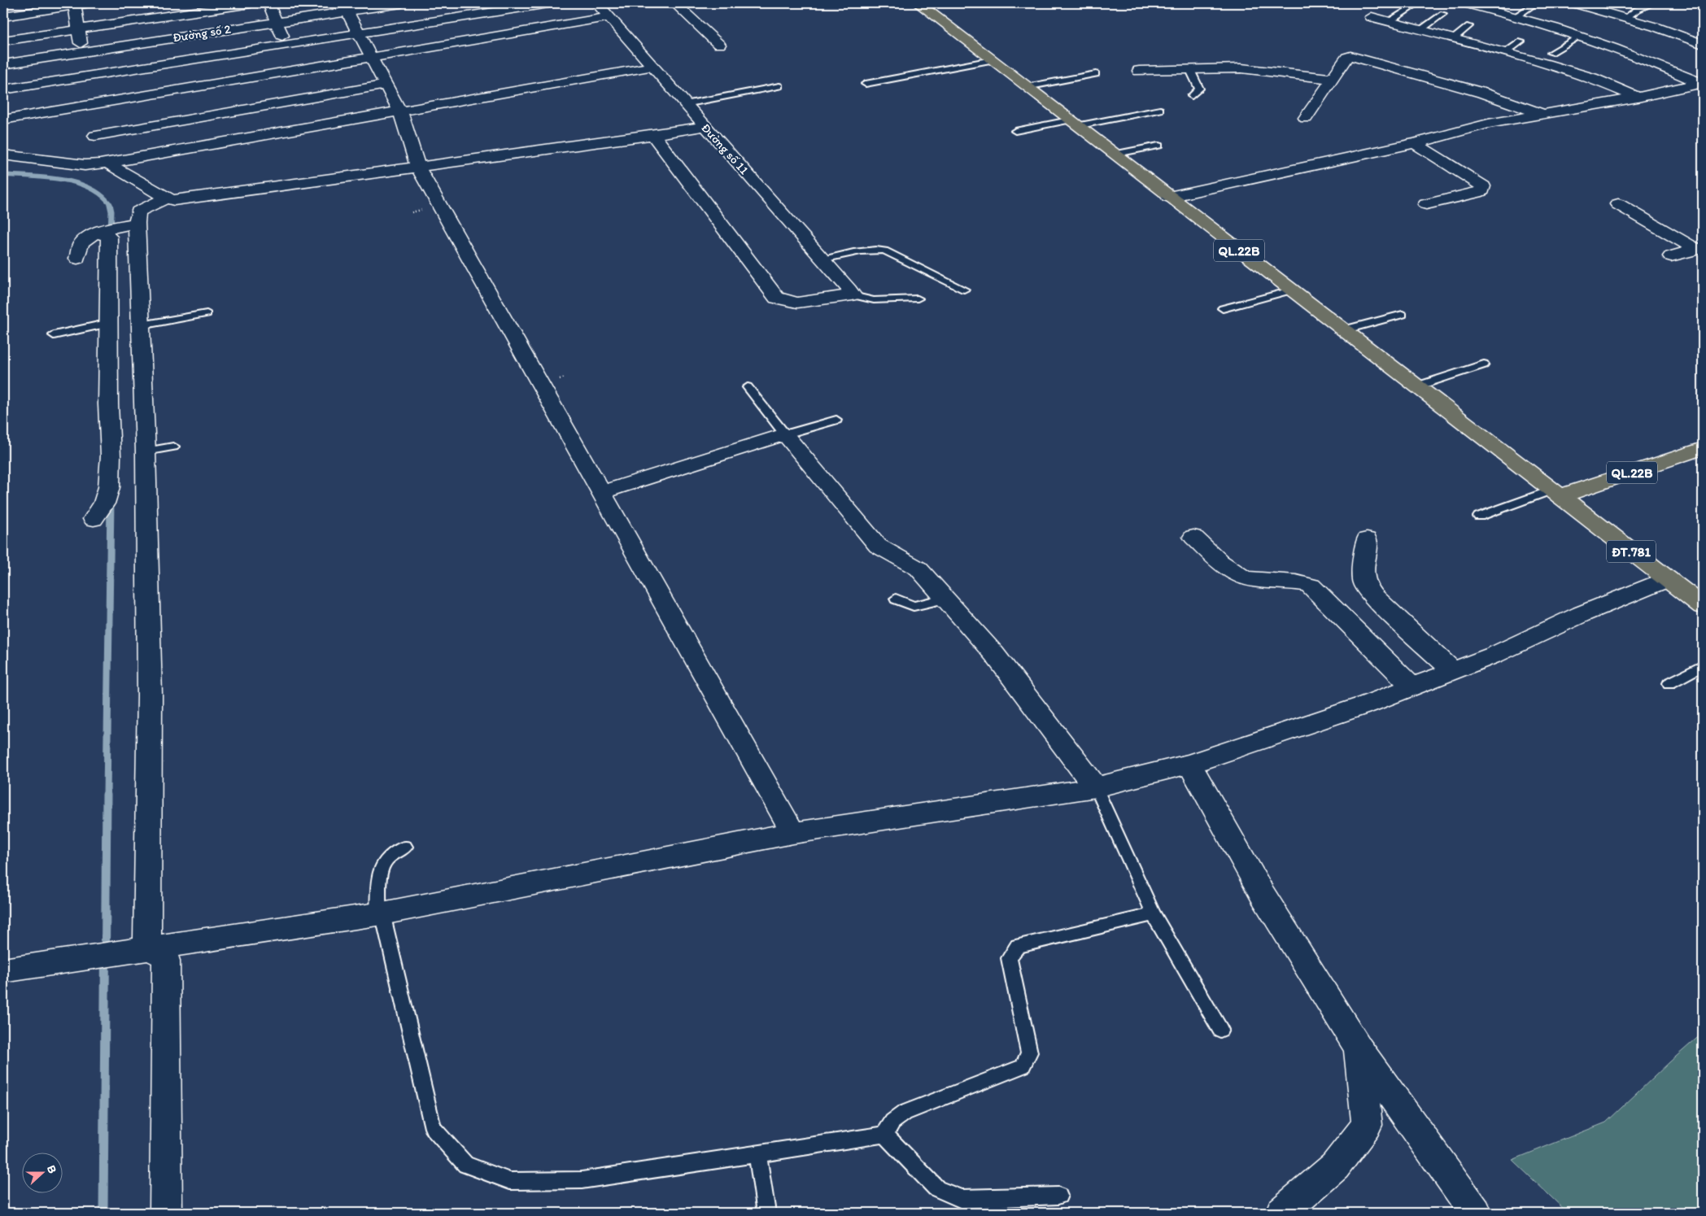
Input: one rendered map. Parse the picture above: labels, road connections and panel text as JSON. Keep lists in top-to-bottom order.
{
  "streets": {
    "main road": ["QL.22B", "ĐT.781"],
    "street": ["Đường số 2", "Đường số 11"]
  },
  "crossings": [
    ["QL.22B", "ĐT.781"]
  ],
  "north": "right"
}
